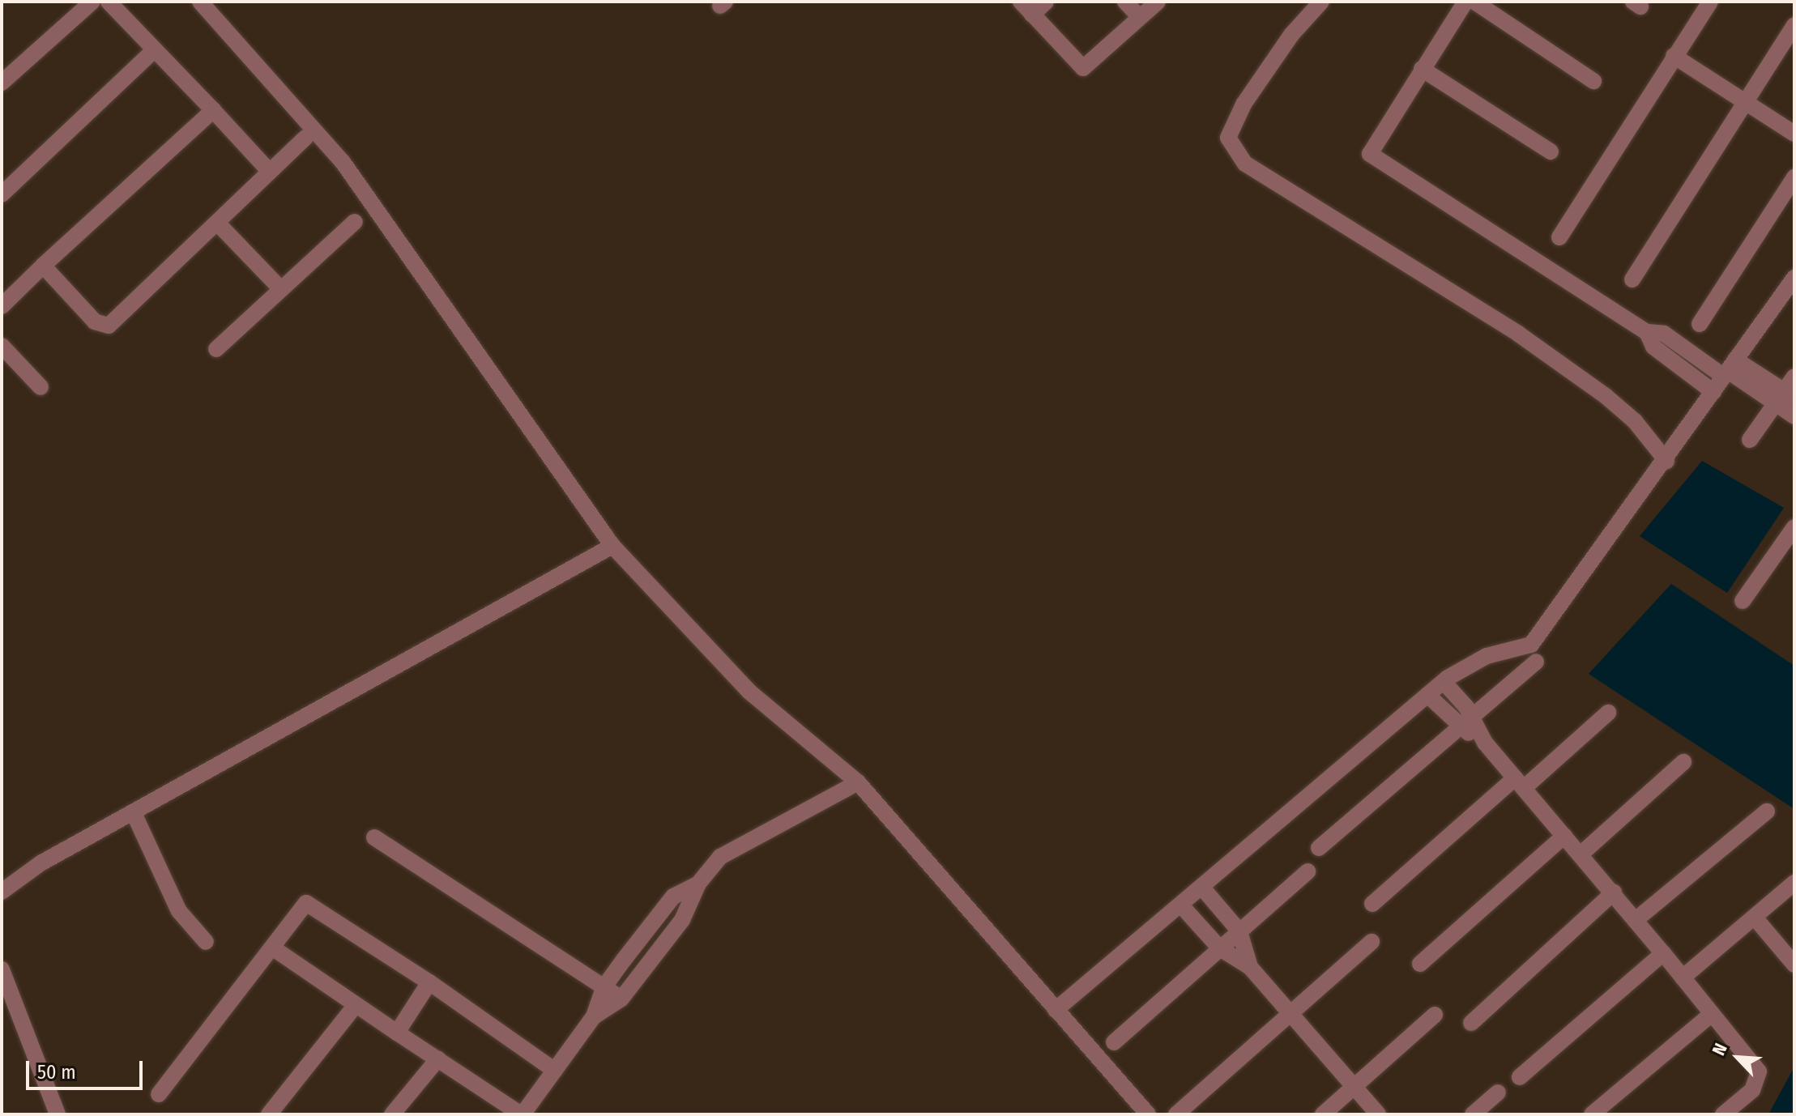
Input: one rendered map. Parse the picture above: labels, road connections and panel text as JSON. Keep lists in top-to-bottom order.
{
  "scale_bar": "50 m",
  "north": "top left"
}
